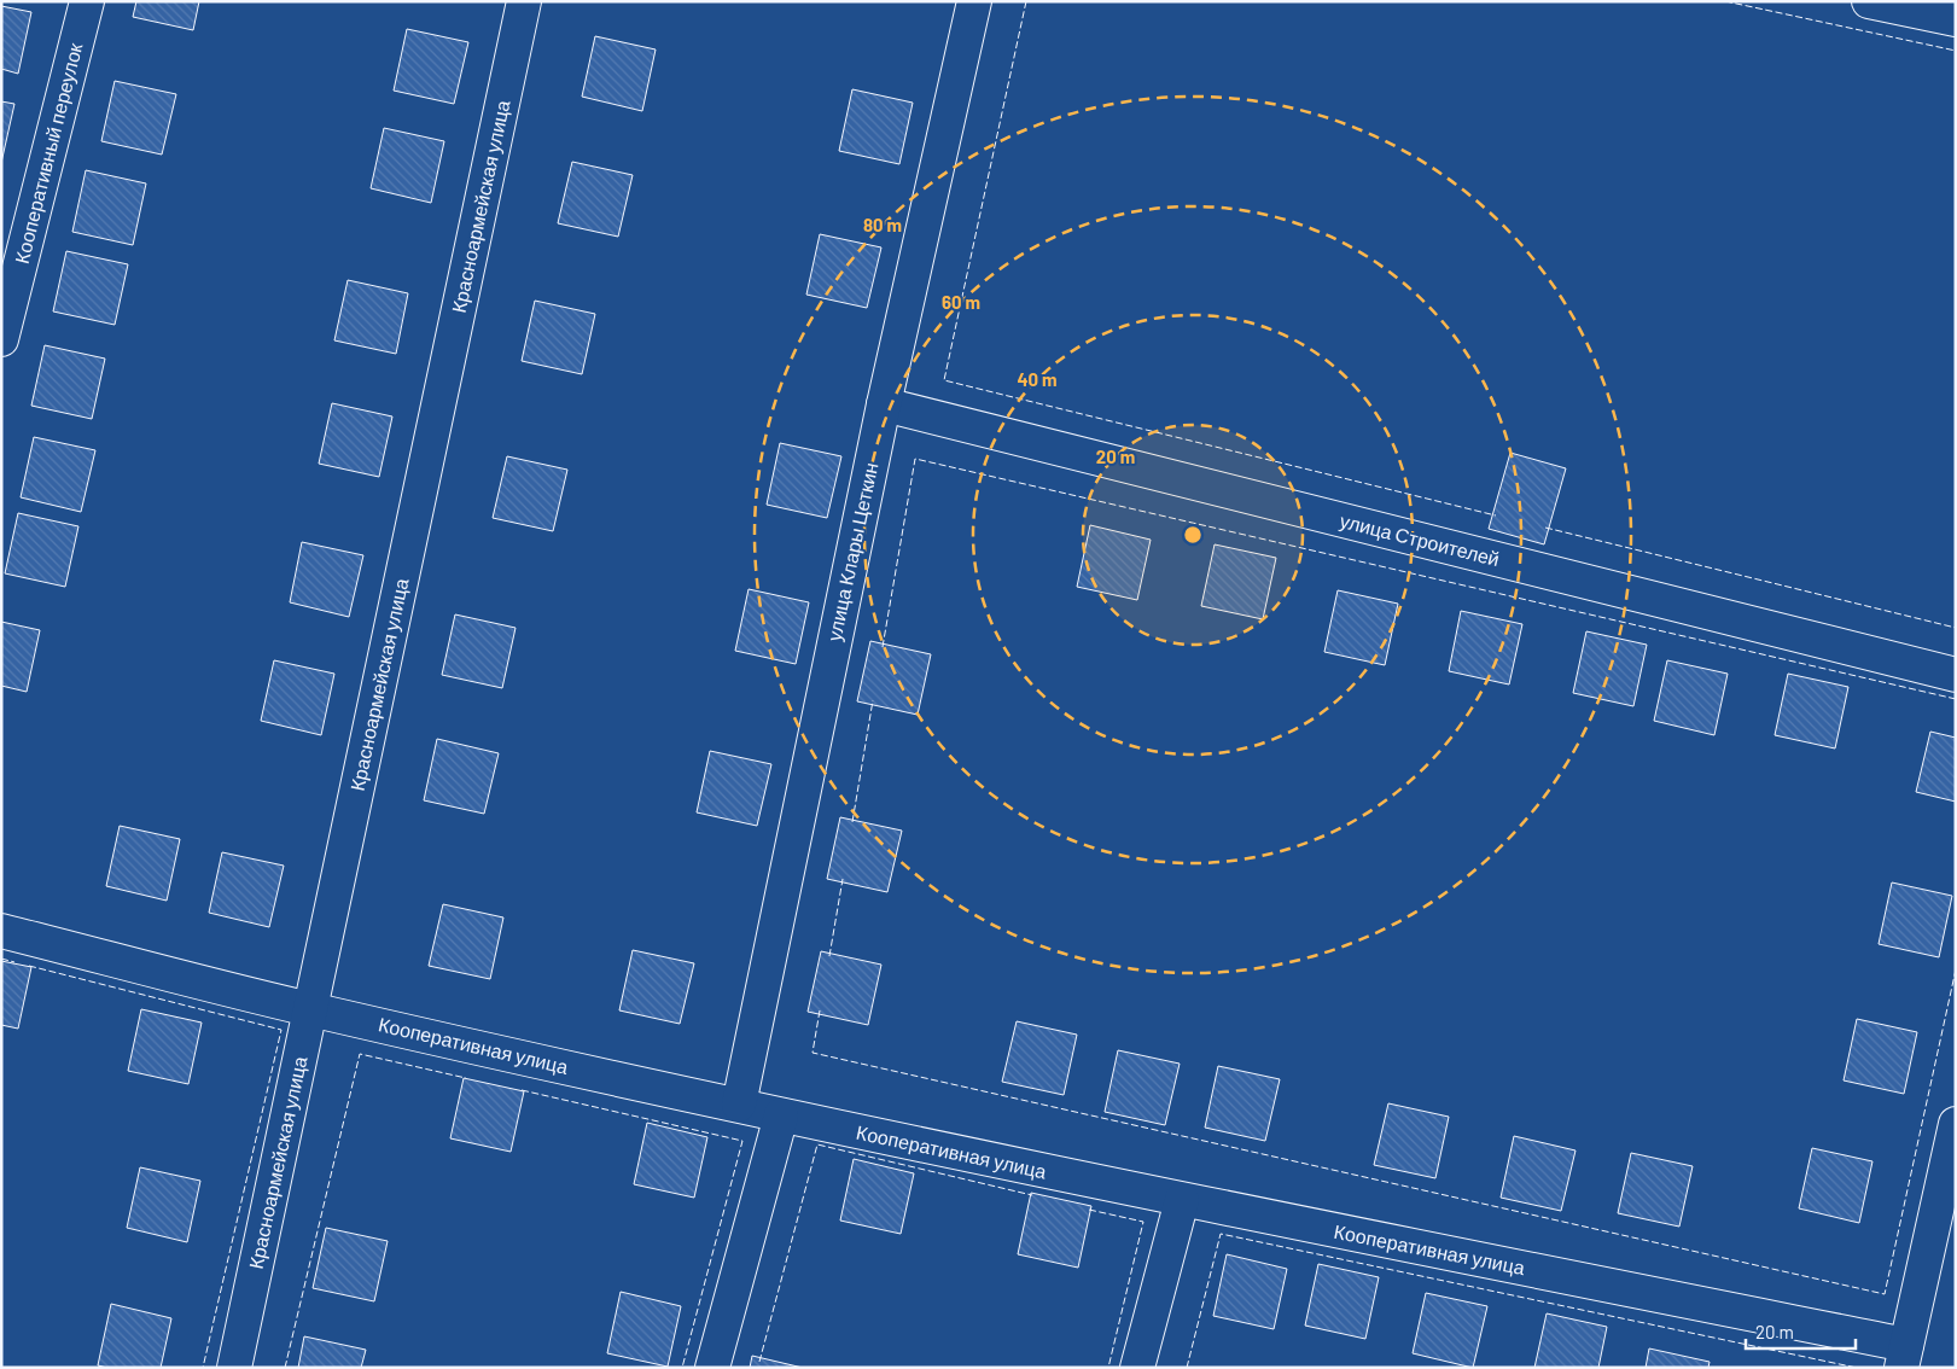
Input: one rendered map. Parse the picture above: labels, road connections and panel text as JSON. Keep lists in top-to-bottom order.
{
  "streets": {
    "street": [
      "Кооперативный переулок",
      "Красноармейская улица",
      "улица Строителей",
      "улица Клары Цеткин",
      "Кооперативная улица"
    ]
  },
  "crossings": [
    ["Красноармейская улица", "Кооперативная улица"],
    ["улица Строителей", "улица Клары Цеткин"],
    ["улица Клары Цеткин", "Кооперативная улица"]
  ],
  "scale_bar": "20 m",
  "rings": [
    "80 m",
    "60 m",
    "40 m",
    "20 m"
  ]
}
